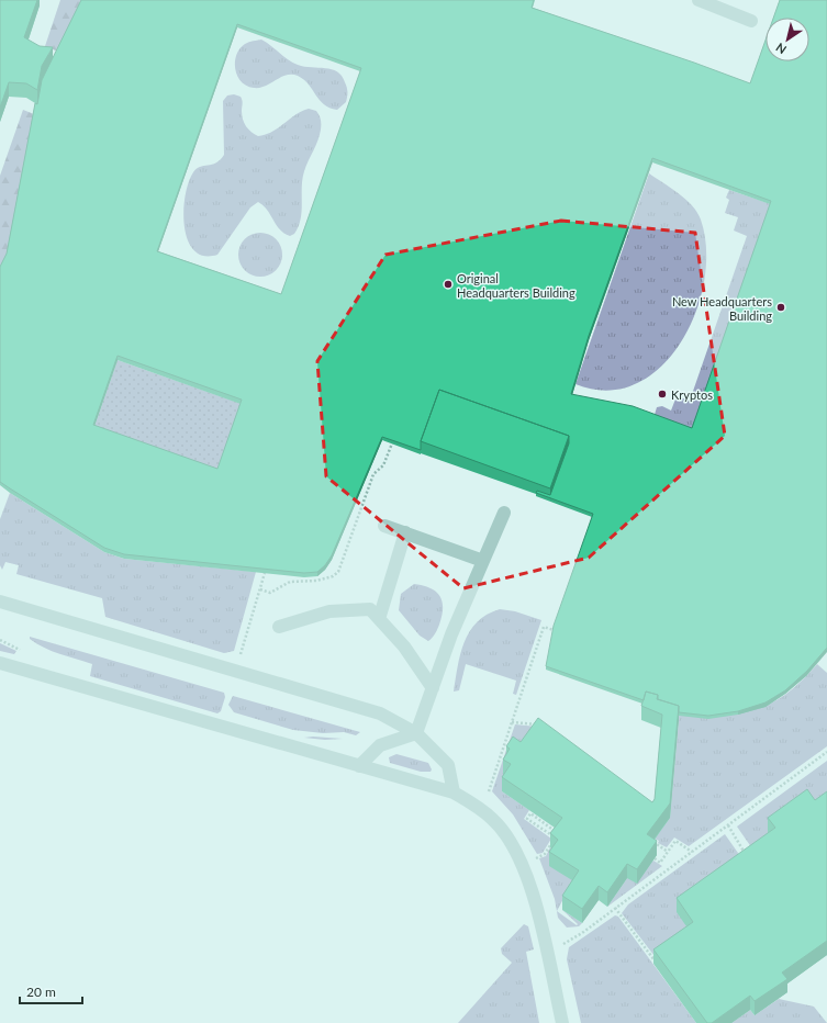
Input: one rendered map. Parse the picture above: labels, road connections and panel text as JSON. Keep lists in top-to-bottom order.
{
  "places": ["Original Headquarters Building", "New Headquarters Building", "Kryptos"],
  "scale_bar": "20 m",
  "north": "bottom left"
}
